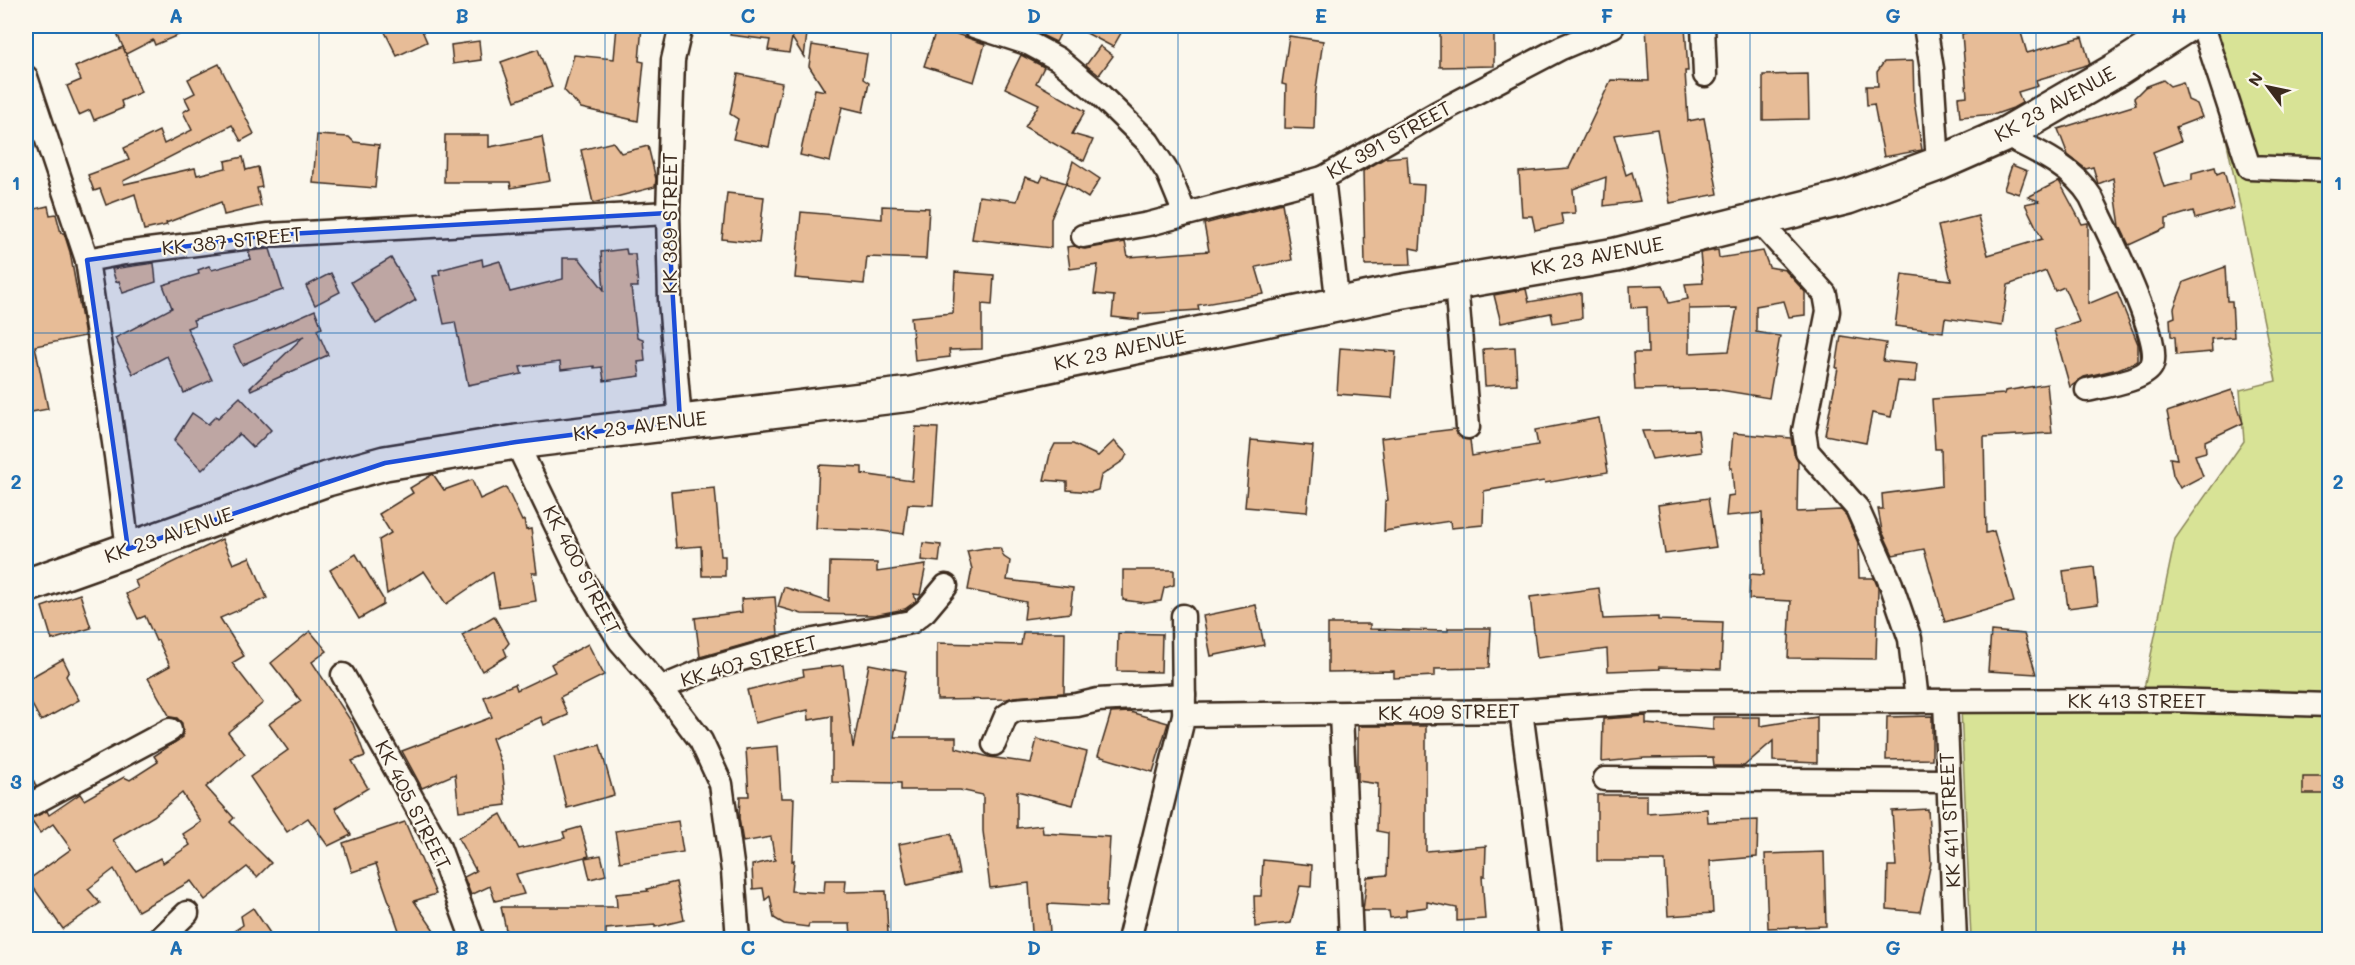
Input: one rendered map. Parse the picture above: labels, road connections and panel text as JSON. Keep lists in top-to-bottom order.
{
  "streets": {
    "main road": ["KK 23 AVENUE"],
    "street": [
      "KK 391 STREET",
      "KK 389 STREET",
      "KK 387 STREET",
      "KK 400 STREET",
      "KK 407 STREET",
      "KK 413 STREET",
      "KK 409 STREET",
      "KK 405 STREET",
      "KK 411 STREET"
    ]
  },
  "crossings": [
    ["KK 23 AVENUE", "KK 389 STREET"],
    ["KK 23 AVENUE", "KK 400 STREET"],
    ["KK 389 STREET", "KK 387 STREET"],
    ["KK 400 STREET", "KK 407 STREET"],
    ["KK 413 STREET", "KK 409 STREET"],
    ["KK 413 STREET", "KK 411 STREET"],
    ["KK 409 STREET", "KK 411 STREET"]
  ],
  "north": "top left",
  "grid": {
    "columns": [
      "A",
      "B",
      "C",
      "D",
      "E",
      "F",
      "G",
      "H"
    ],
    "rows": ["1", "2", "3"]
  }
}
